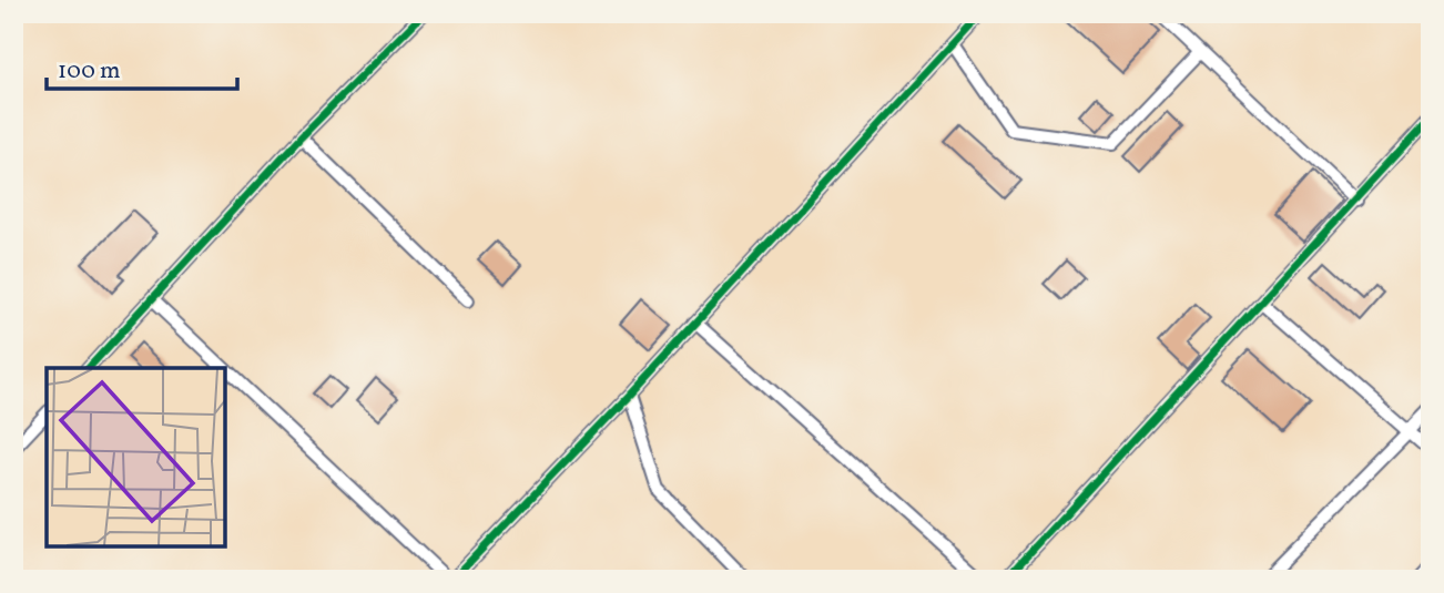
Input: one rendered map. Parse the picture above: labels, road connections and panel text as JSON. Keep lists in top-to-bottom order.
{
  "scale_bar": "100 m"
}
